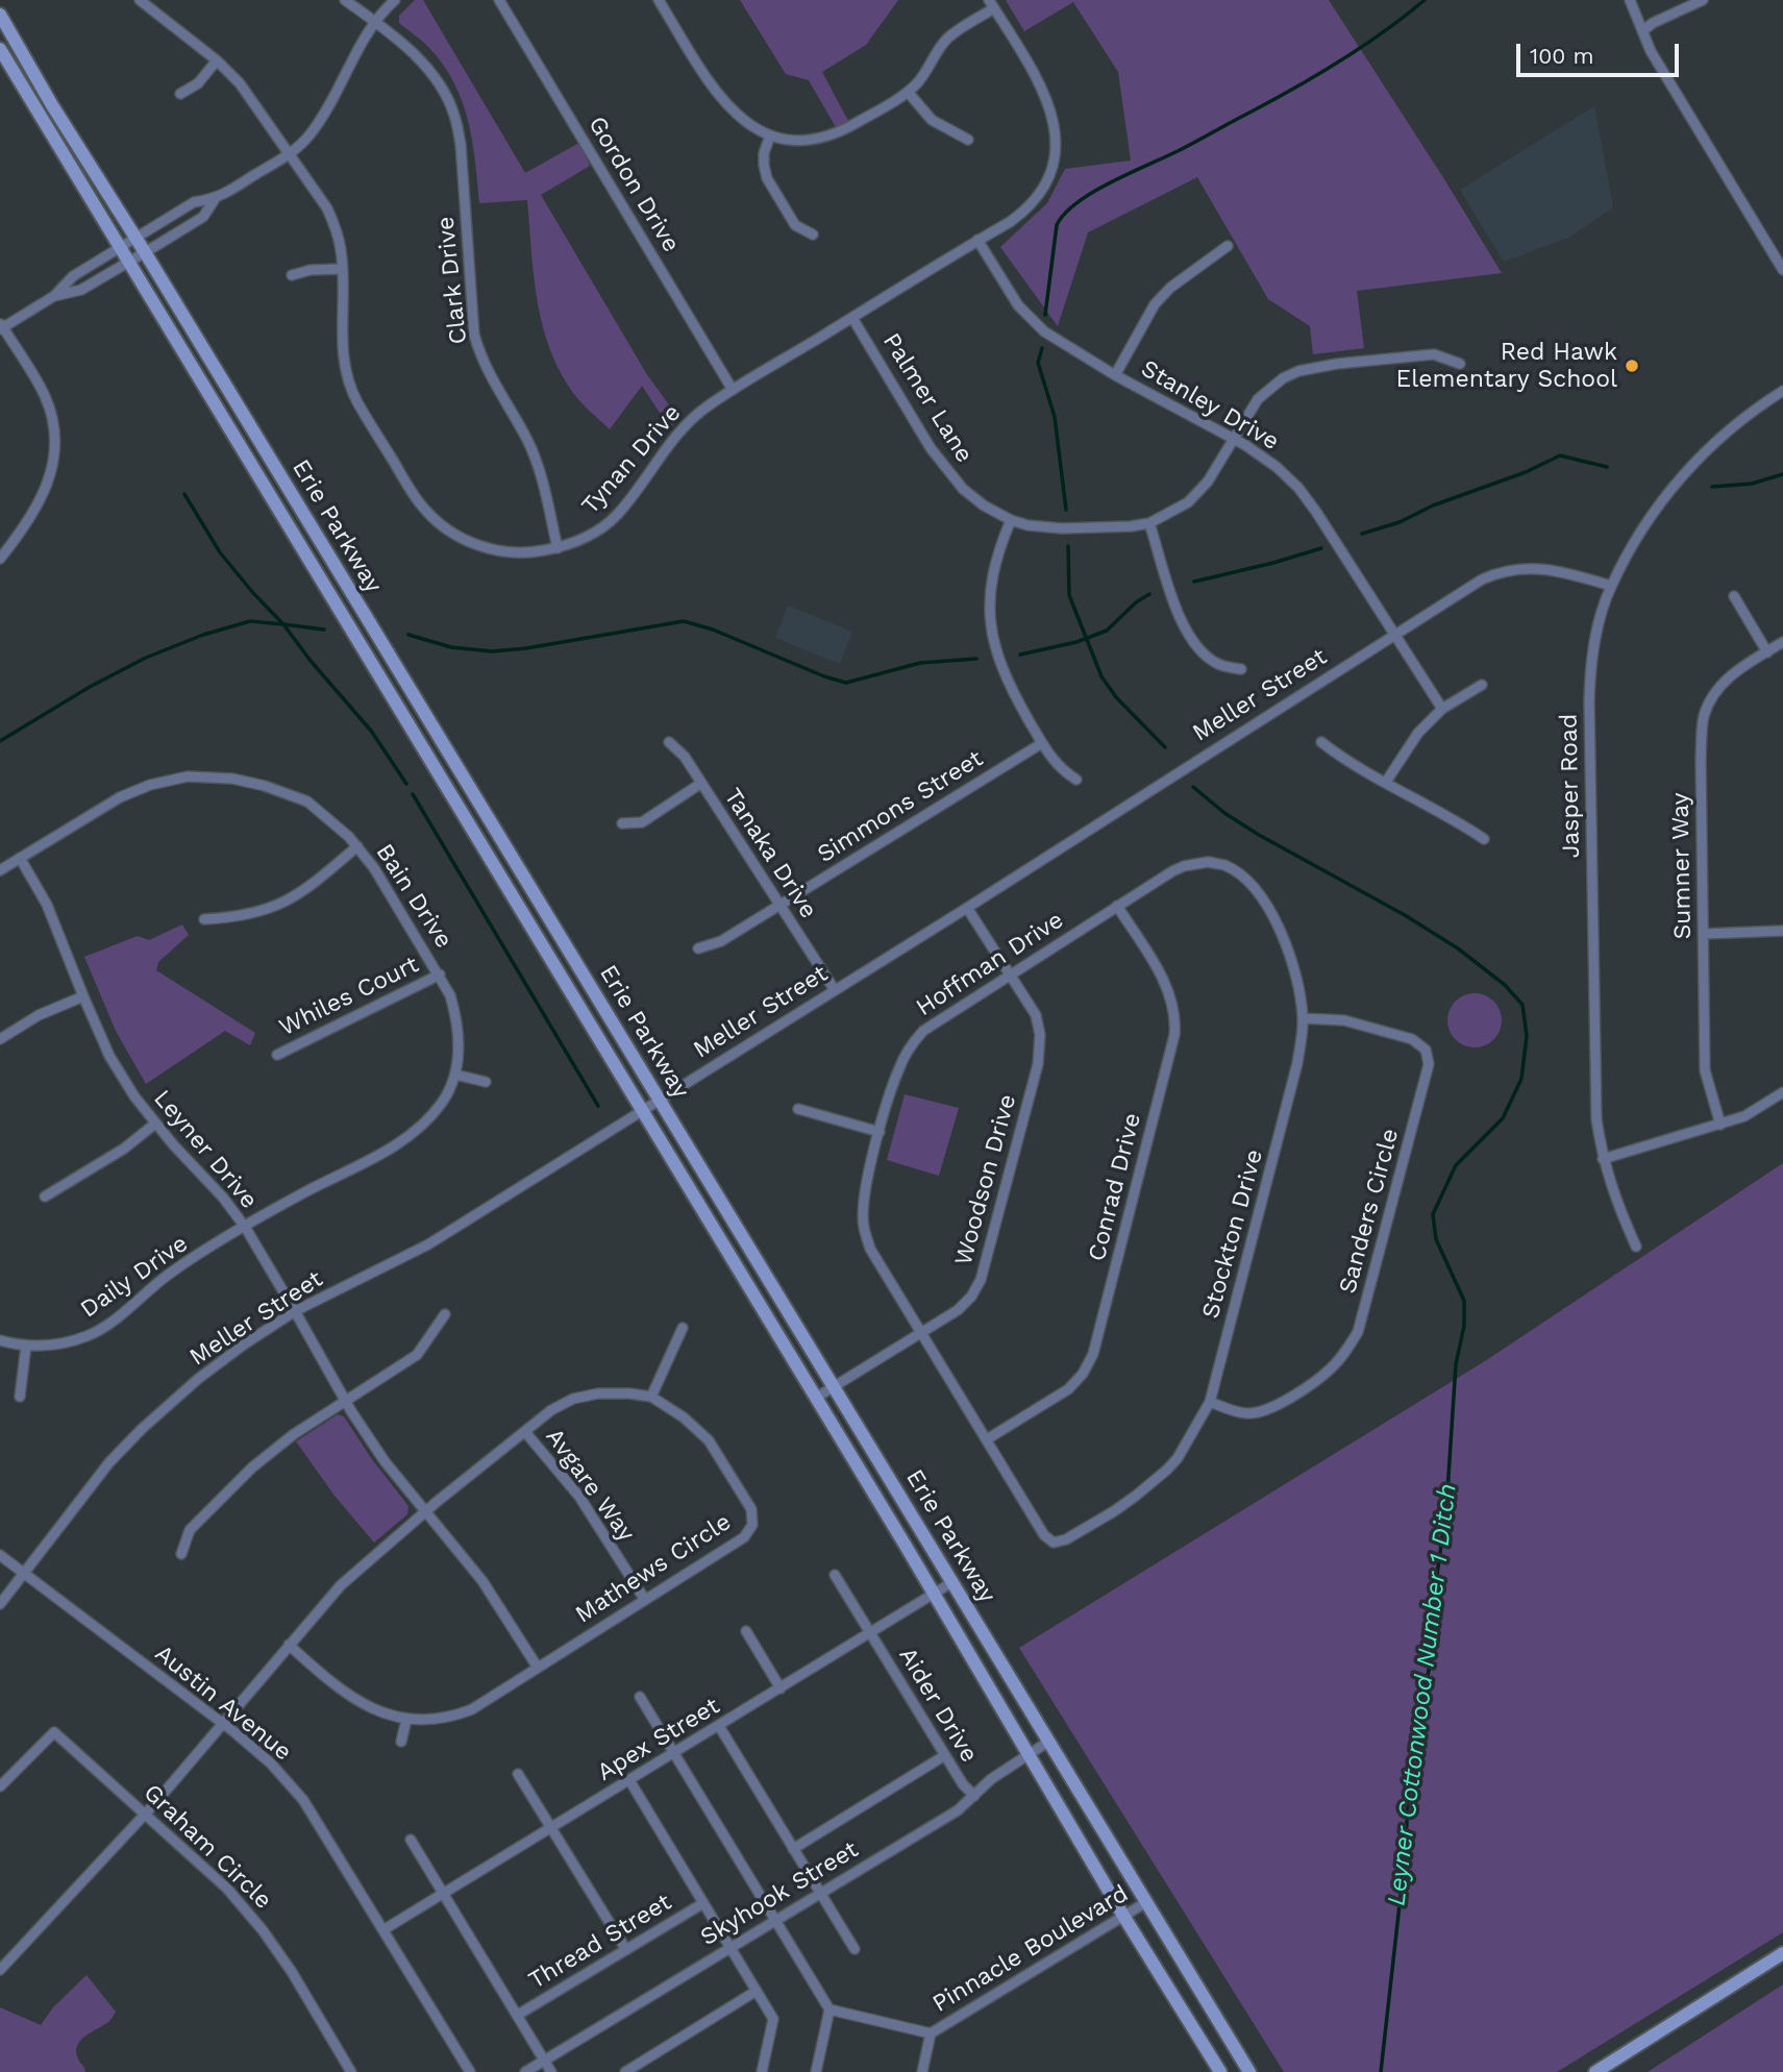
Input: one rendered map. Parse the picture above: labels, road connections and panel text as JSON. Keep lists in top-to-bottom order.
{
  "streets": {
    "main road": ["Erie Parkway"],
    "street": [
      "Gordon Drive",
      "Clark Drive",
      "Palmer Lane",
      "Stanley Drive",
      "Tynan Drive",
      "Meller Street",
      "Jasper Road",
      "Simmons Street",
      "Tanaka Drive",
      "Sumner Way",
      "Bain Drive",
      "Hoffman Drive",
      "Whiles Court",
      "Leyner Drive",
      "Woodson Drive",
      "Conrad Drive",
      "Sanders Circle",
      "Stockton Drive",
      "Daily Drive",
      "Avgare Way",
      "Mathews Circle",
      "Austin Avenue",
      "Aider Drive",
      "Apex Street",
      "Graham Circle",
      "Skyhook Street",
      "Thread Street",
      "Pinnacle Boulevard"
    ]
  },
  "crossings": [
    ["Gordon Drive", "Tynan Drive"],
    ["Clark Drive", "Tynan Drive"],
    ["Palmer Lane", "Stanley Drive"],
    ["Palmer Lane", "Tynan Drive"],
    ["Stanley Drive", "Tynan Drive"],
    ["Stanley Drive", "Meller Street"],
    ["Erie Parkway", "Meller Street"],
    ["Erie Parkway", "Woodson Drive"],
    ["Erie Parkway", "Apex Street"],
    ["Erie Parkway", "Skyhook Street"],
    ["Erie Parkway", "Pinnacle Boulevard"],
    ["Meller Street", "Jasper Road"],
    ["Meller Street", "Tanaka Drive"],
    ["Meller Street", "Leyner Drive"],
    ["Meller Street", "Woodson Drive"],
    ["Meller Street", "Austin Avenue"],
    ["Simmons Street", "Tanaka Drive"],
    ["Bain Drive", "Whiles Court"],
    ["Bain Drive", "Leyner Drive"],
    ["Bain Drive", "Daily Drive"],
    ["Hoffman Drive", "Woodson Drive"],
    ["Hoffman Drive", "Conrad Drive"],
    ["Hoffman Drive", "Stockton Drive"],
    ["Leyner Drive", "Daily Drive"],
    ["Leyner Drive", "Mathews Circle"],
    ["Sanders Circle", "Stockton Drive"],
    ["Avgare Way", "Mathews Circle"],
    ["Mathews Circle", "Austin Avenue"],
    ["Mathews Circle", "Graham Circle"],
    ["Austin Avenue", "Apex Street"],
    ["Aider Drive", "Apex Street"],
    ["Aider Drive", "Skyhook Street"]
  ],
  "water": ["Leyner Cottonwood Number 1 Ditch"],
  "places": ["Red Hawk Elementary School"],
  "scale_bar": "100 m"
}
